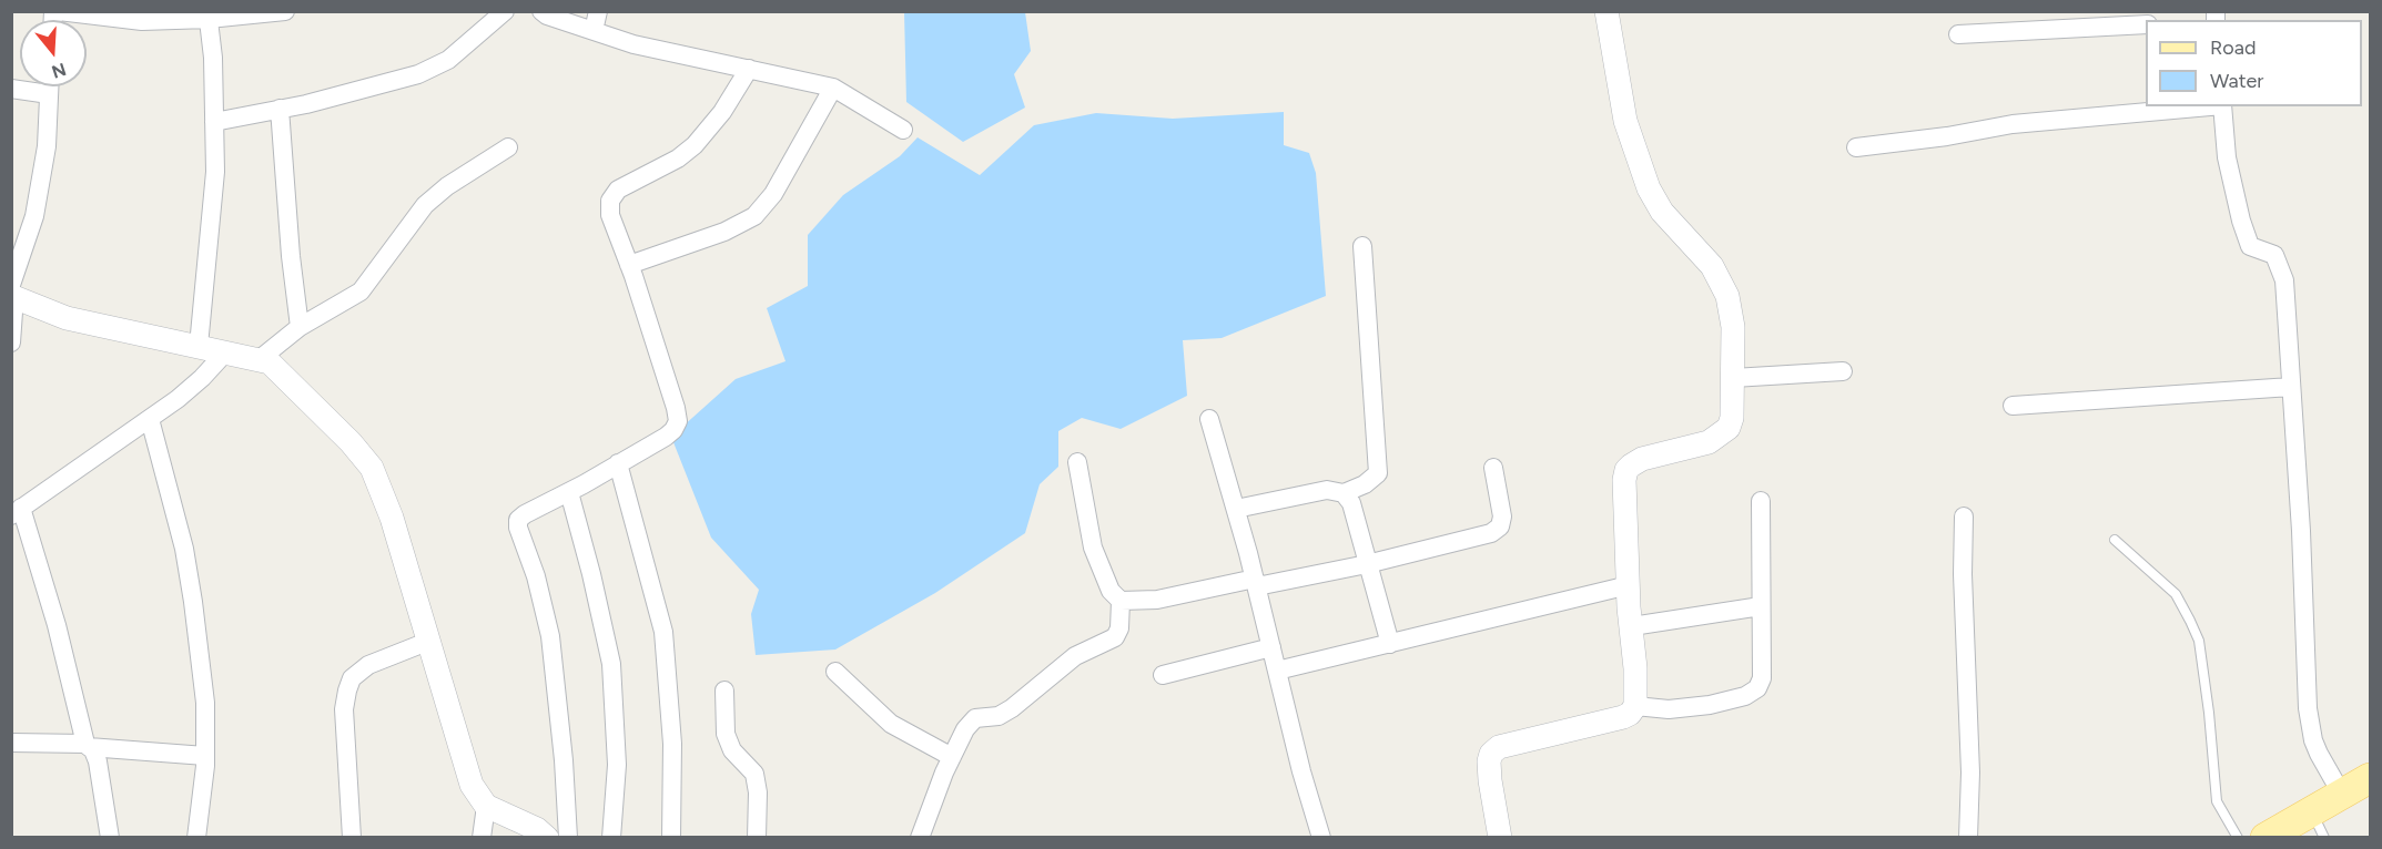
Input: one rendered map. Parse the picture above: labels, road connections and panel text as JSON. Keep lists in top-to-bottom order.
{
  "legend": ["Road", "Water"],
  "north": "bottom"
}
